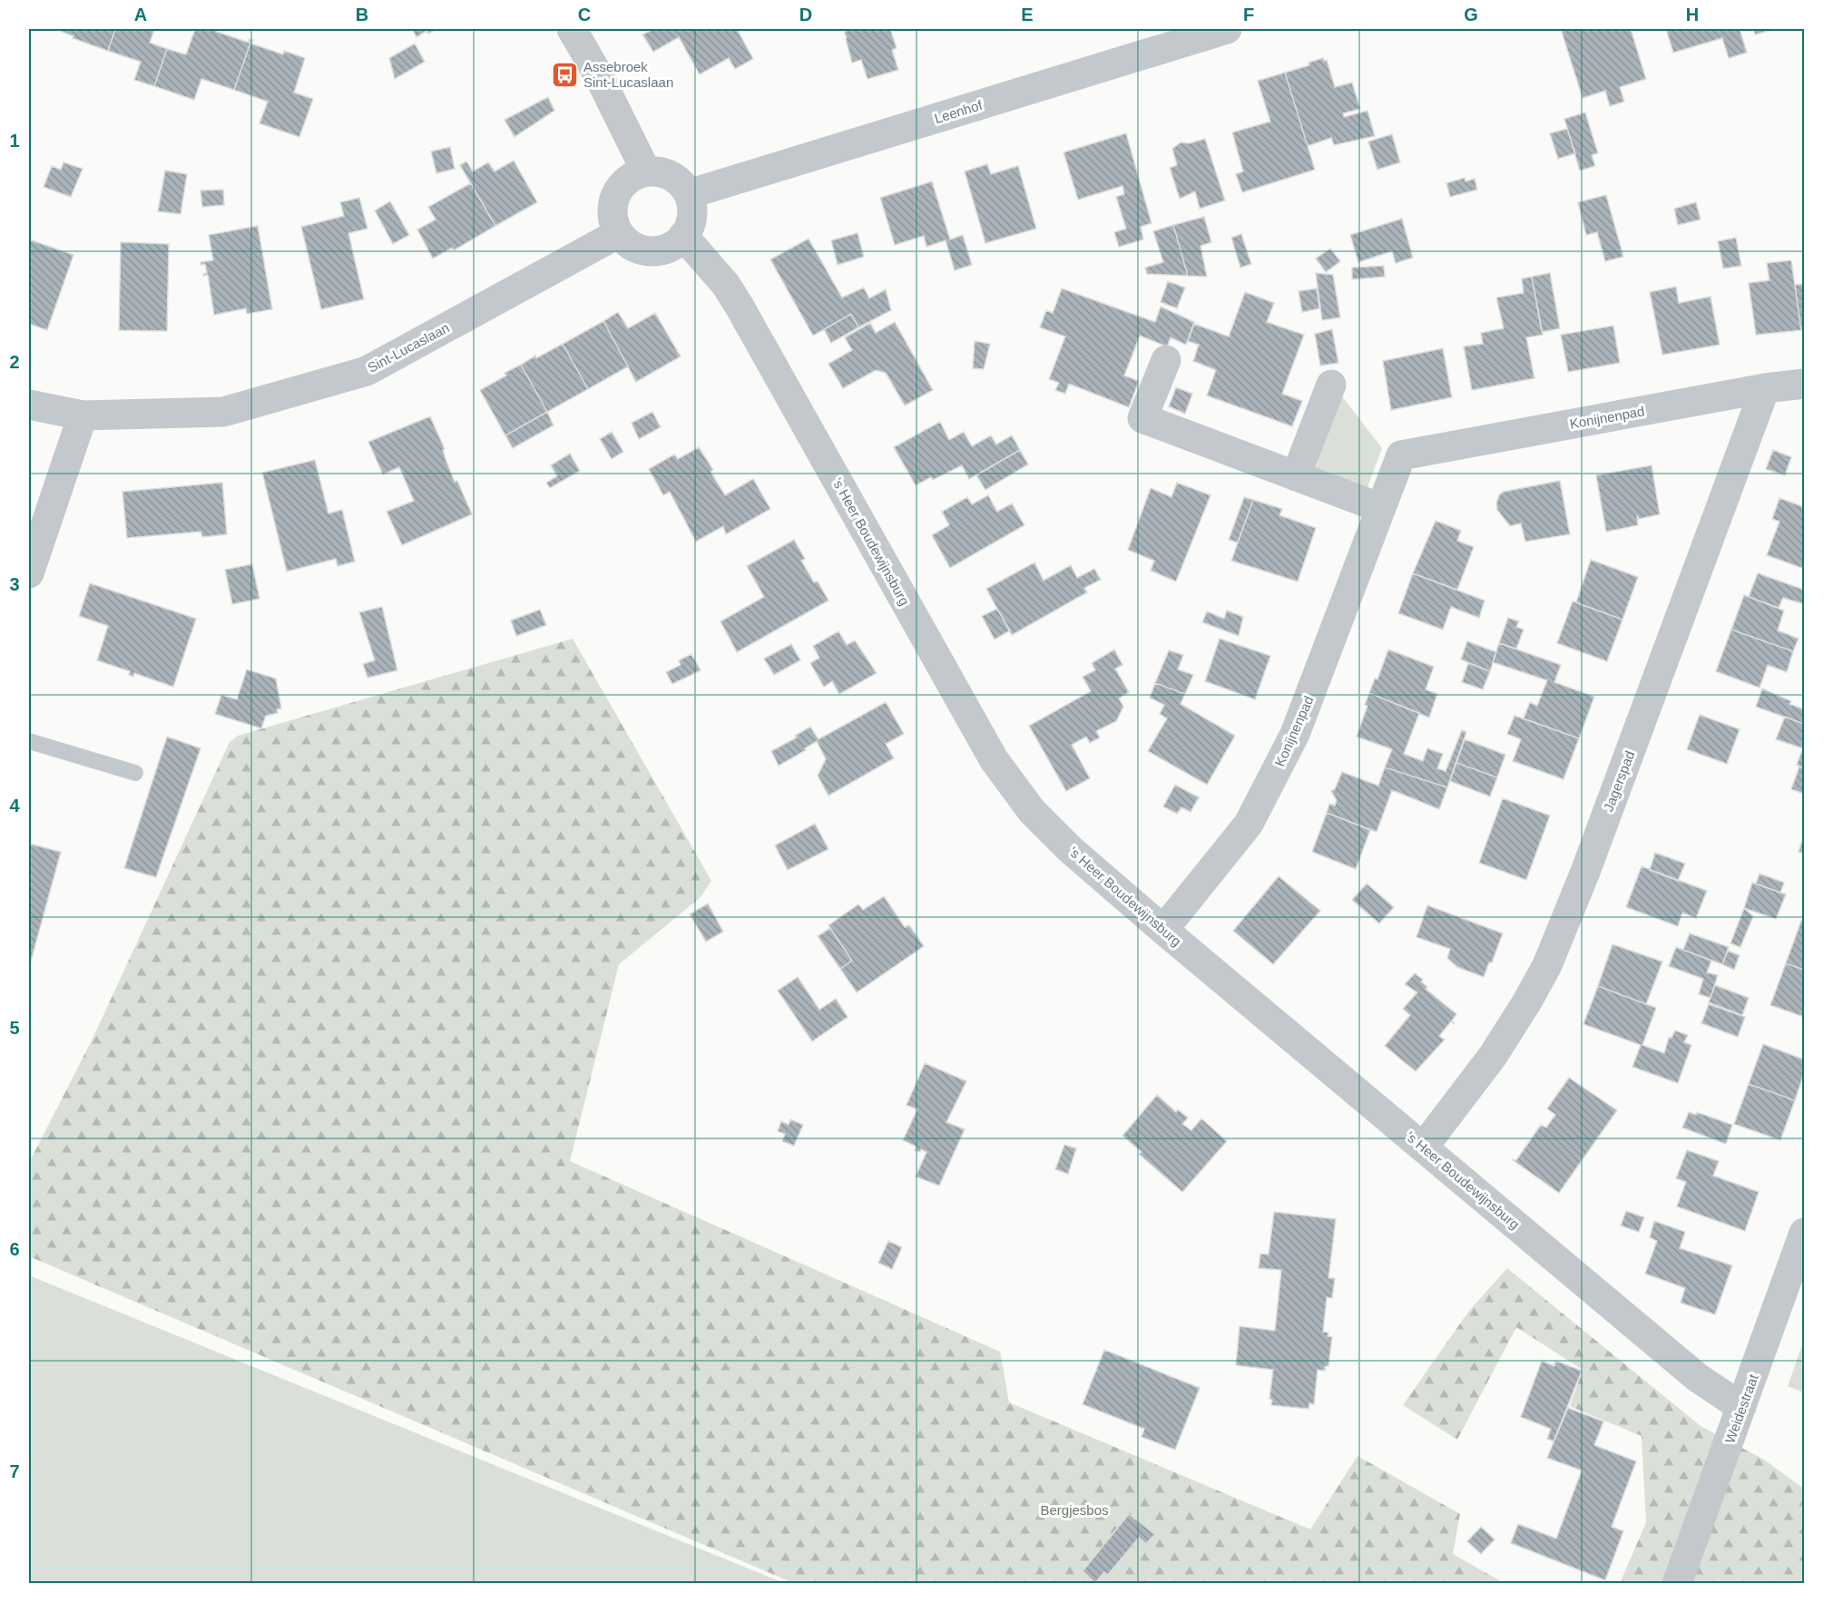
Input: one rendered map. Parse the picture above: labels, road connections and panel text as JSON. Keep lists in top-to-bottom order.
{
  "streets": {
    "street": [
      "Leenhof",
      "Sint-Lucaslaan",
      "Konijnenpad",
      "'s Heer Boudewijnsburg",
      "Jagerspad",
      "Weidestraat"
    ]
  },
  "crossings": [
    ["Leenhof", "Sint-Lucaslaan"],
    ["Leenhof", "'s Heer Boudewijnsburg"],
    ["Sint-Lucaslaan", "'s Heer Boudewijnsburg"],
    ["Konijnenpad", "'s Heer Boudewijnsburg"],
    ["Konijnenpad", "Jagerspad"],
    ["'s Heer Boudewijnsburg", "Jagerspad"],
    ["'s Heer Boudewijnsburg", "Weidestraat"]
  ],
  "parks": ["Bergjesbos"],
  "places": {
    "bus stop": ["Assebroek Sint-Lucaslaan"]
  },
  "grid": {
    "columns": [
      "A",
      "B",
      "C",
      "D",
      "E",
      "F",
      "G",
      "H"
    ],
    "rows": [
      "1",
      "2",
      "3",
      "4",
      "5",
      "6",
      "7"
    ]
  }
}
